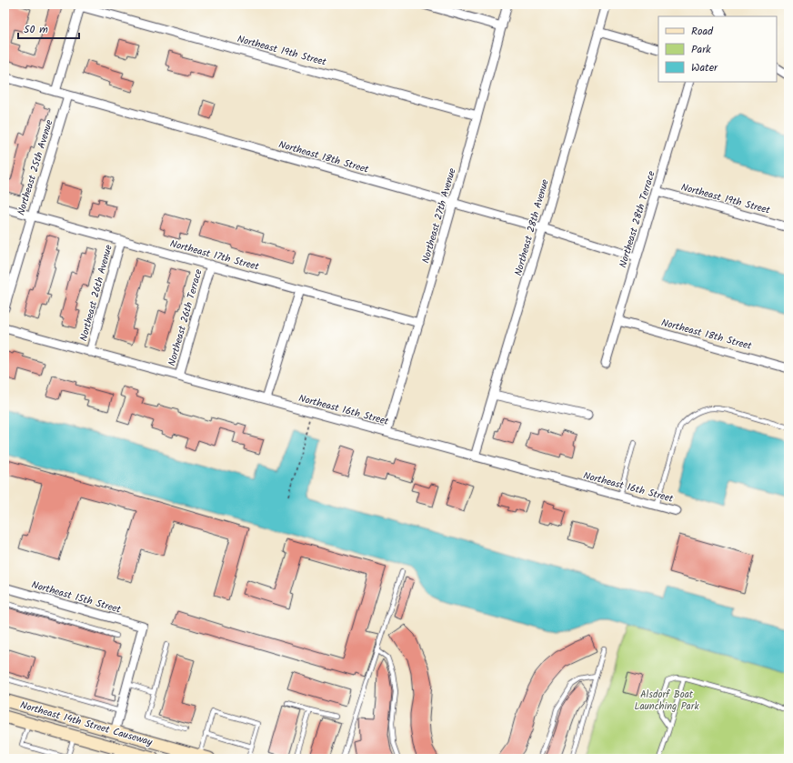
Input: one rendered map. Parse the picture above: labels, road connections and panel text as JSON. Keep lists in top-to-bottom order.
{
  "streets": {
    "main road": ["Northeast 14th Street Causeway"],
    "street": [
      "Northeast 19th Street",
      "Northeast 18th Street",
      "Northeast 25th Avenue",
      "Northeast 27th Avenue",
      "Northeast 28th Terrace",
      "Northeast 28th Avenue",
      "Northeast 17th Street",
      "Northeast 26th Avenue",
      "Northeast 26th Terrace",
      "Northeast 16th Street",
      "Northeast 15th Street"
    ]
  },
  "crossings": [
    ["Northeast 19th Street", "Northeast 27th Avenue"],
    ["Northeast 19th Street", "Northeast 28th Terrace"],
    ["Northeast 18th Street", "Northeast 25th Avenue"],
    ["Northeast 18th Street", "Northeast 27th Avenue"],
    ["Northeast 18th Street", "Northeast 28th Terrace"],
    ["Northeast 18th Street", "Northeast 28th Avenue"],
    ["Northeast 25th Avenue", "Northeast 17th Street"],
    ["Northeast 27th Avenue", "Northeast 17th Street"],
    ["Northeast 27th Avenue", "Northeast 16th Street"],
    ["Northeast 28th Avenue", "Northeast 16th Street"],
    ["Northeast 17th Street", "Northeast 26th Avenue"],
    ["Northeast 17th Street", "Northeast 26th Terrace"],
    ["Northeast 26th Avenue", "Northeast 16th Street"],
    ["Northeast 26th Terrace", "Northeast 16th Street"]
  ],
  "parks": ["Alsdorf Boat Launching Park"],
  "legend": ["Road", "Park", "Water"],
  "scale_bar": "50 m"
}
